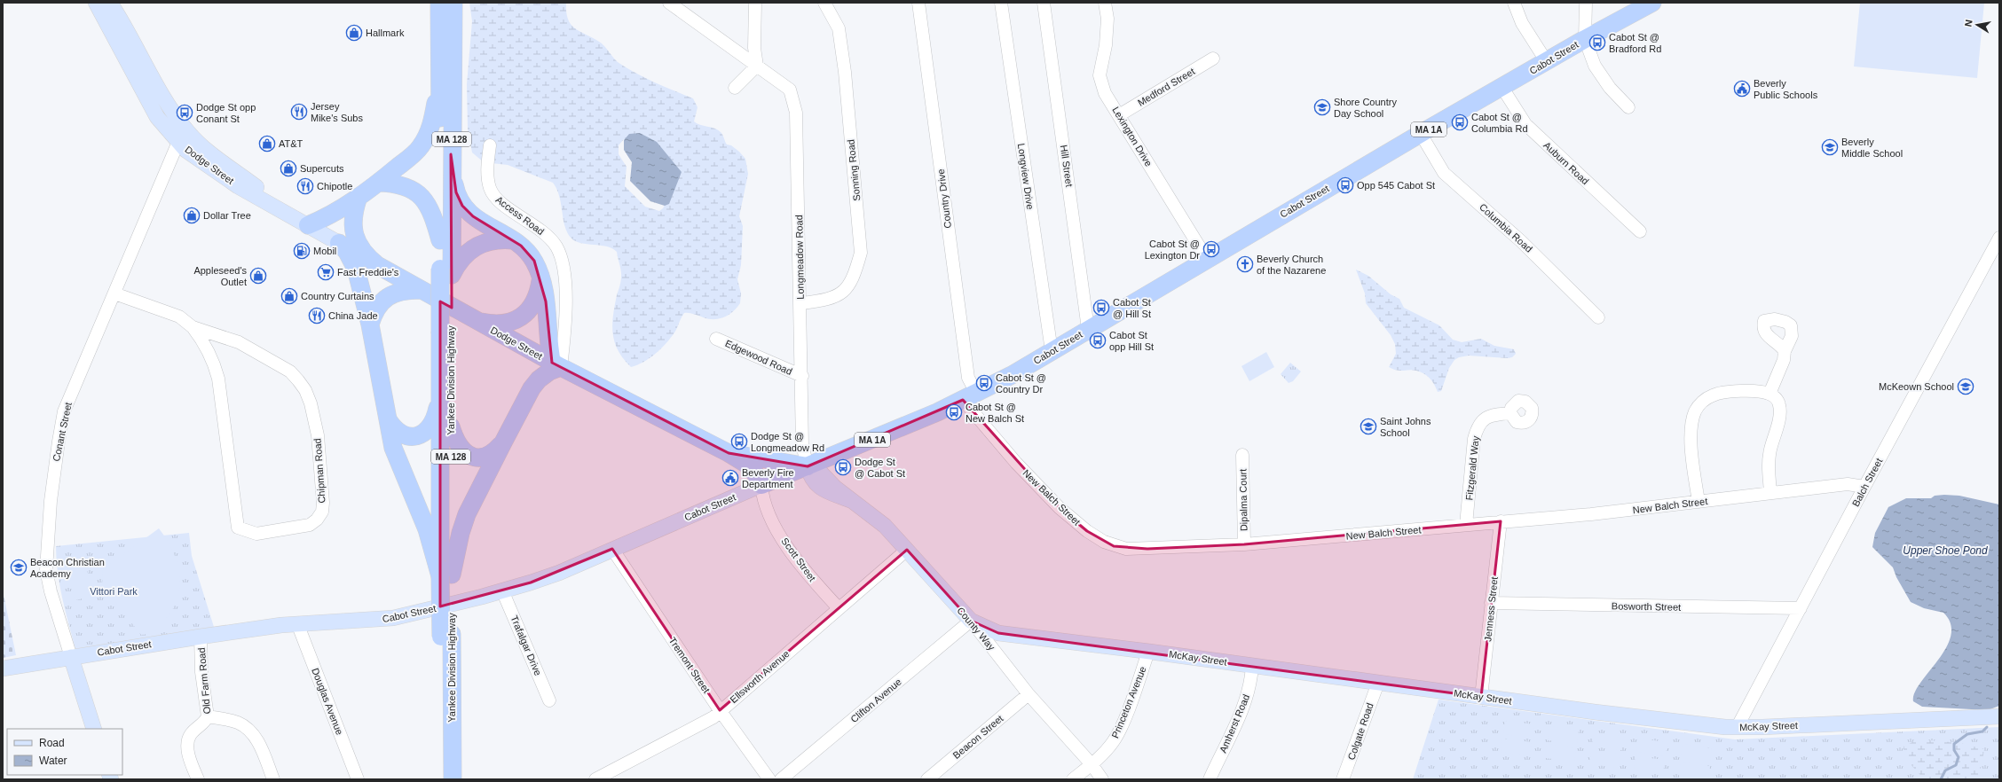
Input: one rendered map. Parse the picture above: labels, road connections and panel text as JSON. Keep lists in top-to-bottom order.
{
  "streets": {
    "highway": [
      "Cabot Street",
      "MA 1A",
      "MA 128",
      "Dodge Street",
      "Yankee Division Highway"
    ],
    "main road": ["Conant Street", "County Way", "McKay Street"],
    "street": [
      "Medford Street",
      "Lexington Drive",
      "Auburn Road",
      "Hill Street",
      "Sonning Road",
      "Longview Drive",
      "Country Drive",
      "Access Road",
      "Columbia Road",
      "Longmeadow Road",
      "Edgewood Road",
      "Fitzgerald Way",
      "Chipman Road",
      "Balch Street",
      "New Balch Street",
      "Dipalma Court",
      "Scott Street",
      "Bosworth Street",
      "Jenness Street",
      "Trafalgar Drive",
      "Tremont Street",
      "Ellsworth Avenue",
      "Old Farm Road",
      "Clifton Avenue",
      "Douglas Avenue",
      "Princeton Avenue",
      "Amherst Road",
      "Colgate Road",
      "Beacon Street"
    ]
  },
  "crossings": [
    ["Cabot Street", "Lexington Drive"],
    ["Cabot Street", "Auburn Road"],
    ["Cabot Street", "Dodge Street"],
    ["Cabot Street", "Hill Street"],
    ["Cabot Street", "Longview Drive"],
    ["Cabot Street", "Country Drive"],
    ["Cabot Street", "Columbia Road"],
    ["Cabot Street", "Longmeadow Road"],
    ["Cabot Street", "Conant Street"],
    ["Cabot Street", "New Balch Street"],
    ["Cabot Street", "Scott Street"],
    ["Cabot Street", "County Way"],
    ["Cabot Street", "Trafalgar Drive"],
    ["Cabot Street", "Tremont Street"],
    ["Cabot Street", "Old Farm Road"],
    ["Cabot Street", "Douglas Avenue"],
    ["Medford Street", "Lexington Drive"],
    ["Dodge Street", "Access Road"],
    ["Dodge Street", "Longmeadow Road"],
    ["Dodge Street", "Conant Street"],
    ["Dodge Street", "Scott Street"],
    ["Dodge Street", "County Way"],
    ["Sonning Road", "Longmeadow Road"],
    ["Country Drive", "New Balch Street"],
    ["Longmeadow Road", "Edgewood Road"],
    ["Longmeadow Road", "County Way"],
    ["Conant Street", "Chipman Road"],
    ["Fitzgerald Way", "New Balch Street"],
    ["Balch Street", "New Balch Street"],
    ["Balch Street", "Bosworth Street"],
    ["Balch Street", "McKay Street"],
    ["New Balch Street", "Dipalma Court"],
    ["New Balch Street", "Jenness Street"],
    ["Scott Street", "Ellsworth Avenue"],
    ["Bosworth Street", "Jenness Street"],
    ["Jenness Street", "McKay Street"],
    ["County Way", "McKay Street"],
    ["County Way", "Ellsworth Avenue"],
    ["County Way", "Clifton Avenue"],
    ["County Way", "Princeton Avenue"],
    ["County Way", "Beacon Street"],
    ["McKay Street", "Clifton Avenue"],
    ["McKay Street", "Princeton Avenue"],
    ["McKay Street", "Amherst Road"],
    ["McKay Street", "Colgate Road"],
    ["Tremont Street", "Ellsworth Avenue"]
  ],
  "water": ["Upper Shoe Pond"],
  "parks": ["Vittori Park"],
  "places": {
    "shop": [
      "Hallmark",
      "AT&T",
      "Supercuts",
      "Dollar Tree",
      "Appleseed's Outlet",
      "Country Curtains"
    ],
    "bus stop": [
      "Cabot St @ Bradford Rd",
      "Dodge St opp Conant St",
      "Cabot St @ Columbia Rd",
      "Opp 545 Cabot St",
      "Cabot St @ Lexington Dr",
      "Cabot St @ Hill St",
      "Cabot St opp Hill St",
      "Cabot St @ Country Dr",
      "Cabot St @ New Balch St",
      "Dodge St @ Longmeadow Rd",
      "Dodge St @ Cabot St"
    ],
    "public building": ["Beverly Public Schools", "Beverly Fire Department"],
    "school or university": [
      "Shore Country Day School",
      "Beverly Middle School",
      "McKeown School",
      "Saint Johns School",
      "Beacon Christian Academy"
    ],
    "restaurant": ["Jersey Mike's Subs", "Chipotle", "China Jade"],
    "fuel station": ["Mobil"],
    "church": ["Beverly Church of the Nazarene"],
    "supermarket": ["Fast Freddie's"]
  },
  "legend": ["Road", "Water"],
  "north": "left"
}
